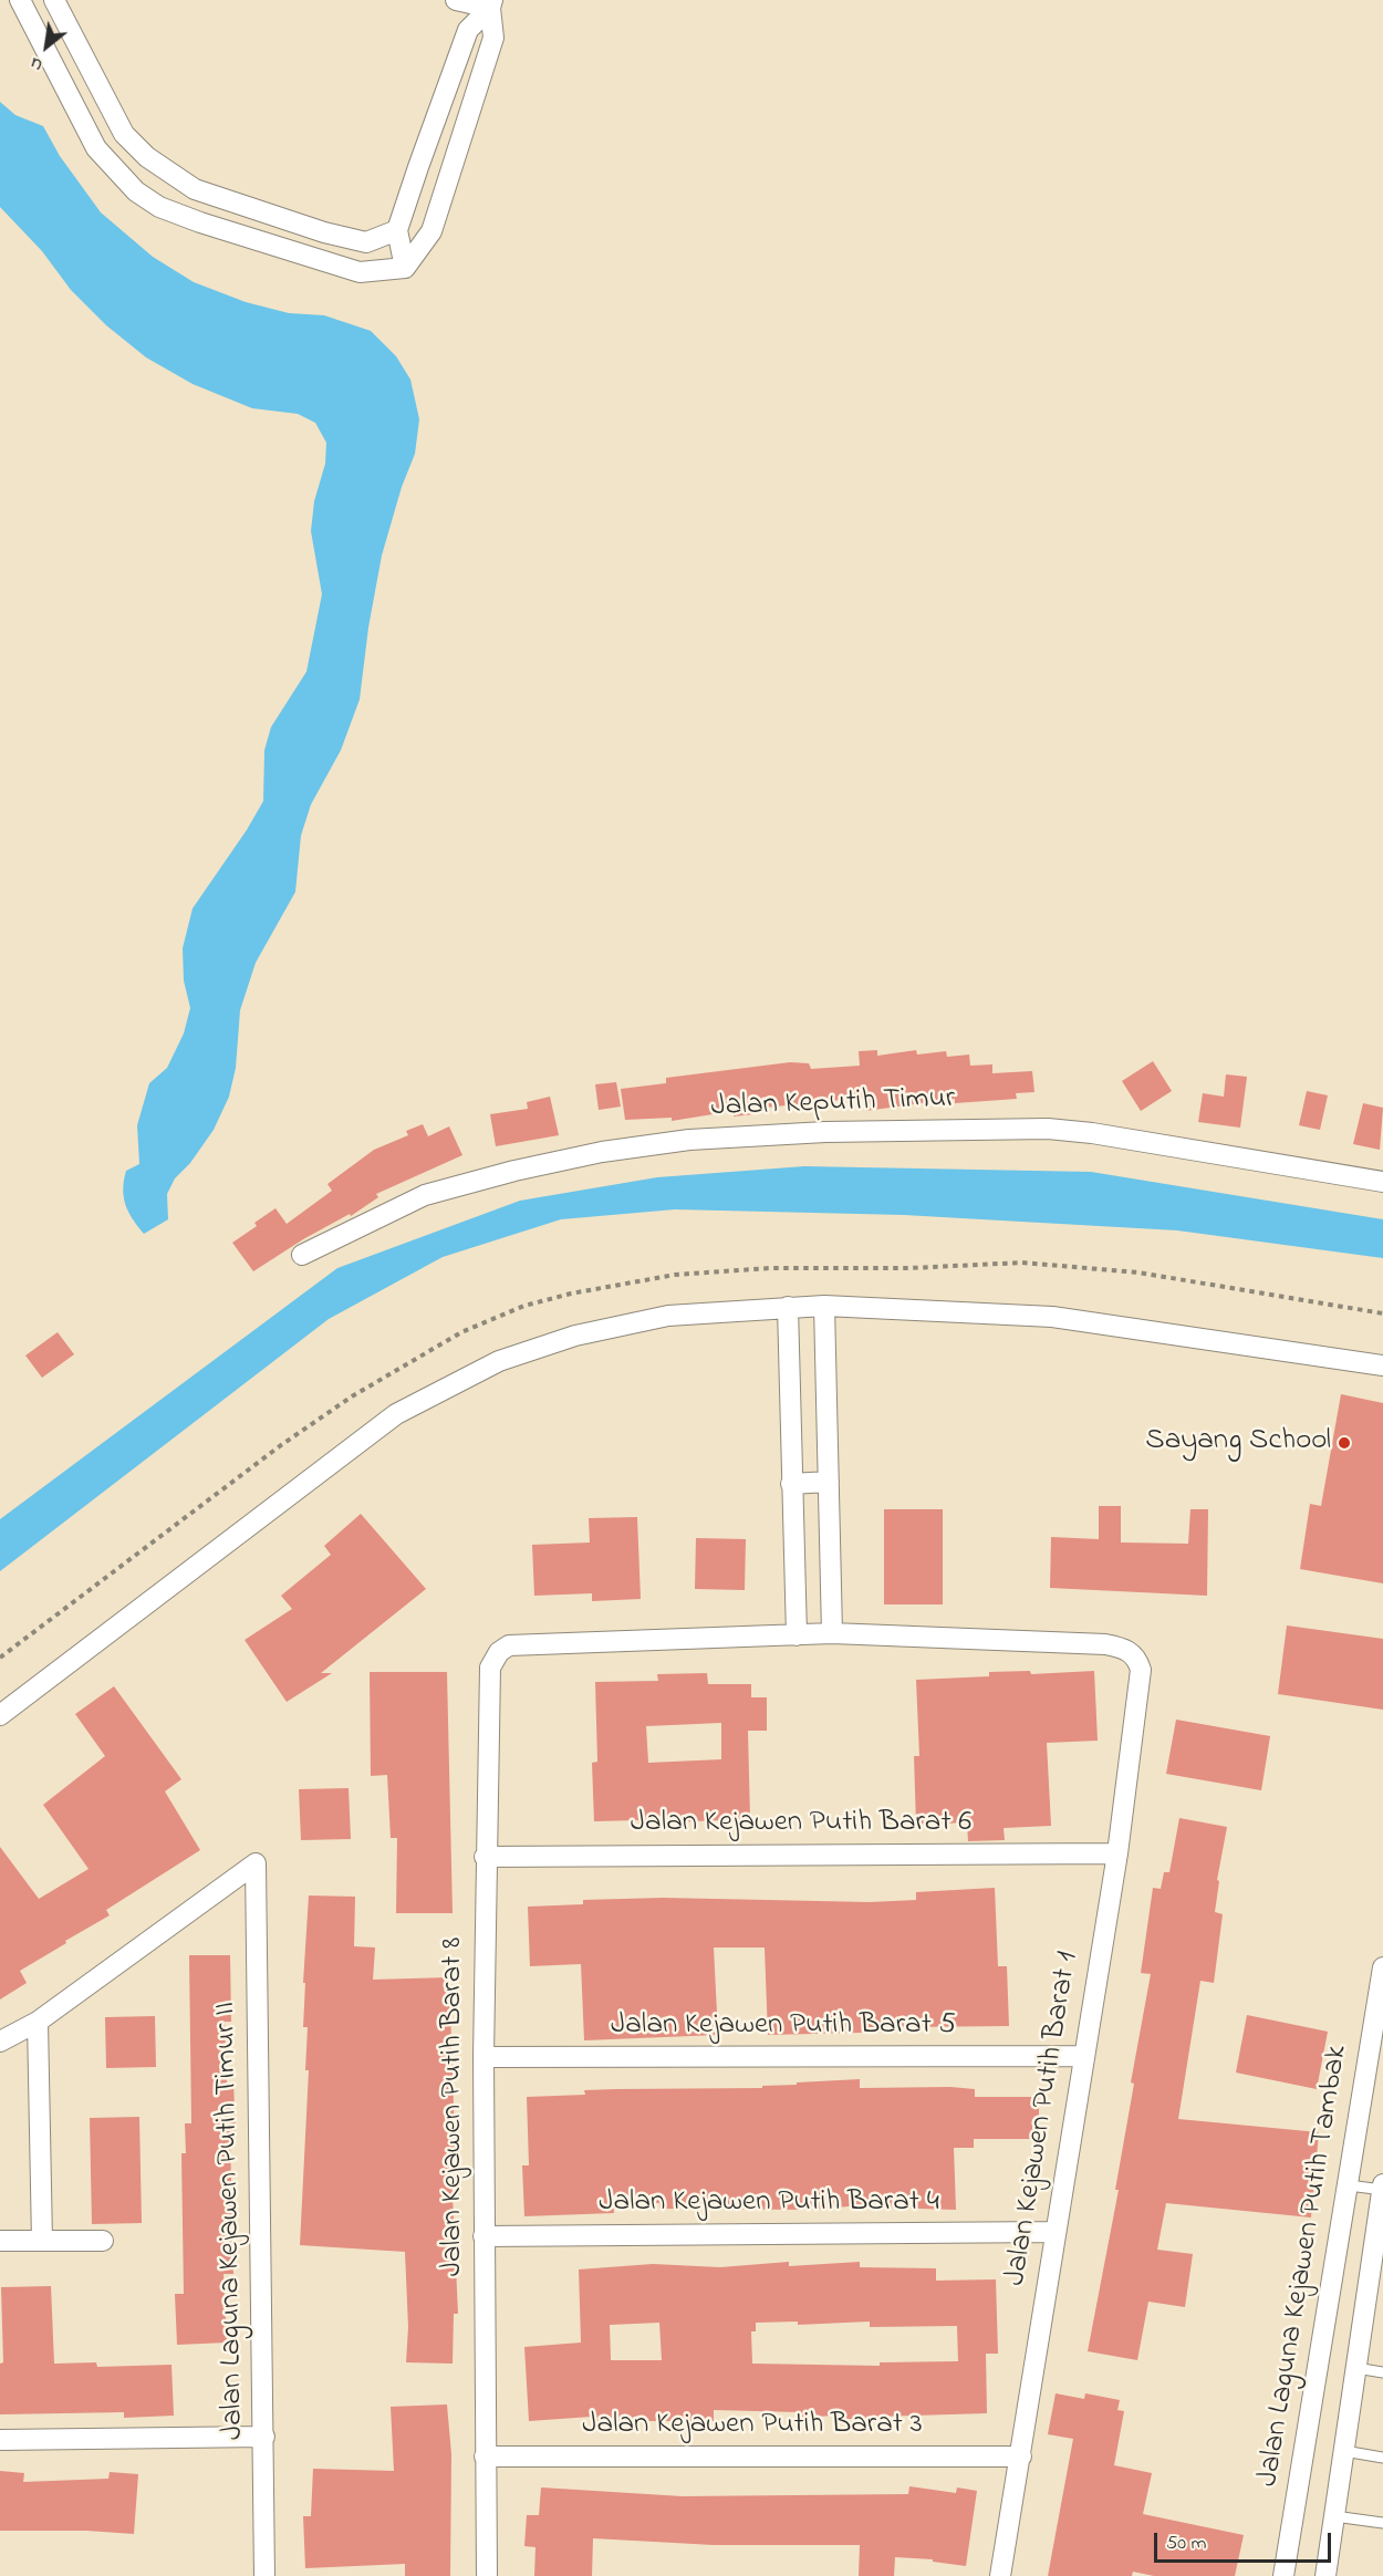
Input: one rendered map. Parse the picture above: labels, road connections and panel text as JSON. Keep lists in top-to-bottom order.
{
  "streets": {
    "street": [
      "Jalan Keputih Timur",
      "Jalan Kejawen Putih Barat 6",
      "Jalan Kejawen Putih Barat 5",
      "Jalan Kejawen Putih Barat 8",
      "Jalan Kejawen Putih Barat 1",
      "Jalan Kejawen Putih Barat 4",
      "Jalan Laguna Kejawen Putih Timur II",
      "Jalan Laguna Kejawen Putih Tambak",
      "Jalan Kejawen Putih Barat 3"
    ]
  },
  "crossings": [
    ["Jalan Kejawen Putih Barat 6", "Jalan Kejawen Putih Barat 8"],
    ["Jalan Kejawen Putih Barat 6", "Jalan Kejawen Putih Barat 1"],
    ["Jalan Kejawen Putih Barat 5", "Jalan Kejawen Putih Barat 8"],
    ["Jalan Kejawen Putih Barat 5", "Jalan Kejawen Putih Barat 1"],
    ["Jalan Kejawen Putih Barat 8", "Jalan Kejawen Putih Barat 4"],
    ["Jalan Kejawen Putih Barat 8", "Jalan Kejawen Putih Barat 3"],
    ["Jalan Kejawen Putih Barat 1", "Jalan Kejawen Putih Barat 4"],
    ["Jalan Kejawen Putih Barat 1", "Jalan Kejawen Putih Barat 3"]
  ],
  "places": ["Sayang School"],
  "scale_bar": "50 m",
  "north": "bottom left"
}
